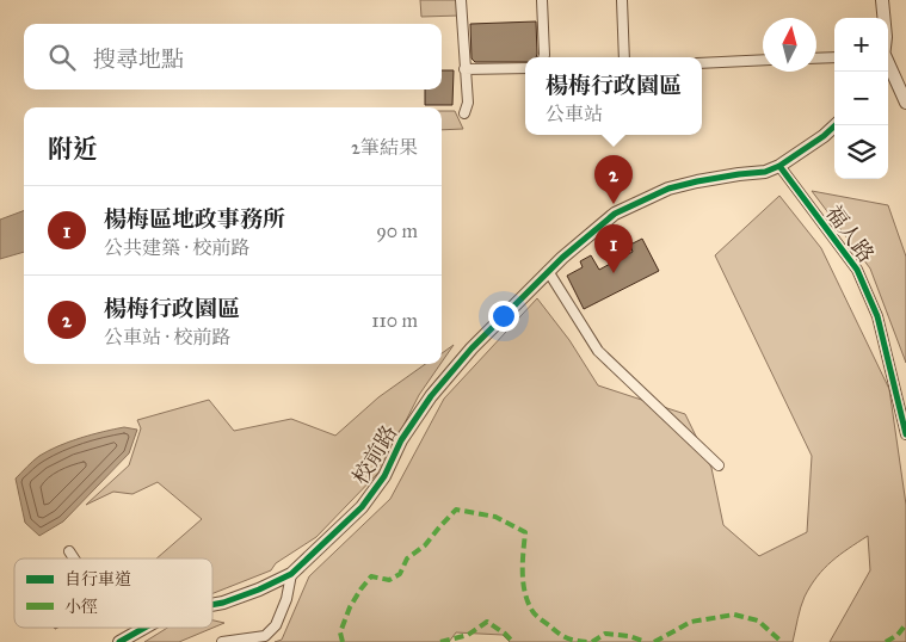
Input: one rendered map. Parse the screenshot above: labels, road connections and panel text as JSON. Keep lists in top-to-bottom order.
{
  "streets": {
    "street": ["福人路", "校前路"]
  },
  "crossings": [
    ["福人路", "校前路"]
  ],
  "legend": ["自行車道", "小徑"],
  "north": "top",
  "page": {
    "map_buttons": ["+", "−"],
    "search": "搜尋地點",
    "popup": ["楊梅行政園區", "公車站"],
    "heading": ["附近", "2筆結果"],
    "pins": ["2", "1"],
    "list": [
      {
        "mark": "1",
        "name": "楊梅區地政事務所",
        "note": "公共建築 · 校前路",
        "value": "90 m"
      },
      {
        "mark": "2",
        "name": "楊梅行政園區",
        "note": "公車站 · 校前路",
        "value": "110 m"
      }
    ]
  }
}
